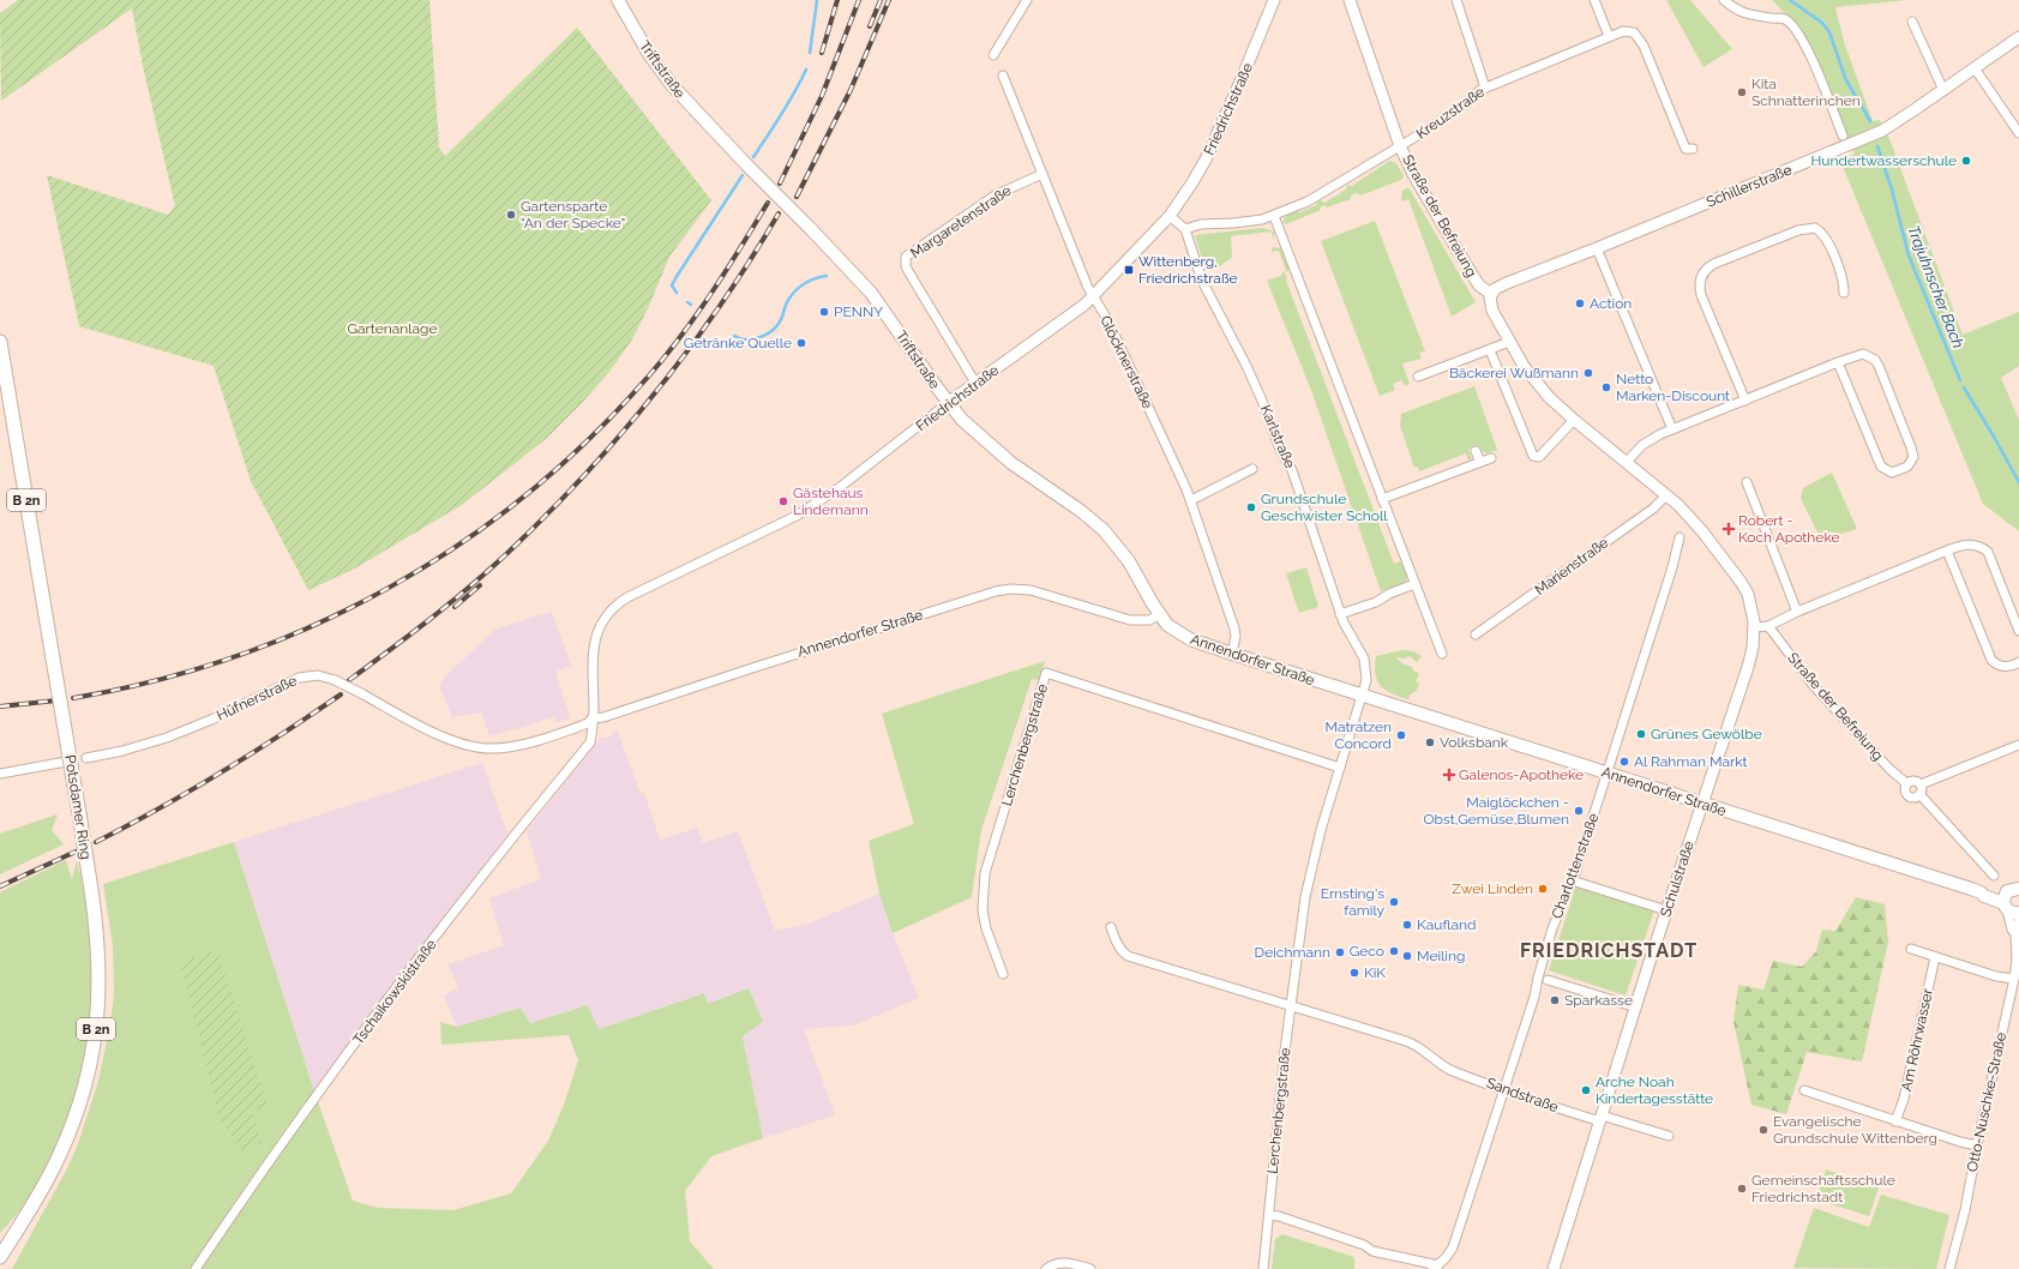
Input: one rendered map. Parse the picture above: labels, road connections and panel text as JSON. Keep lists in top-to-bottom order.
{
  "streets": {
    "main road": [
      "Triftstraße",
      "B 2n",
      "Annendorfer Straße",
      "Potsdamer Ring"
    ],
    "street": [
      "Friedrichstraße",
      "Kreuzstraße",
      "Schillerstraße",
      "Straße der Befreiung",
      "Margaretenstraße",
      "Glöcknerstraße",
      "Karlstraße",
      "Marienstraße",
      "Hüfnerstraße",
      "Lerchenbergstraße",
      "Charlottenstraße",
      "Schulstraße",
      "Tschaikowskistraße",
      "Am Röhrwasser",
      "Sandstraße",
      "Otto-Nuschke-Straße"
    ]
  },
  "crossings": [
    ["Triftstraße", "Friedrichstraße"],
    ["Triftstraße", "Annendorfer Straße"],
    ["Friedrichstraße", "Margaretenstraße"],
    ["Friedrichstraße", "Glöcknerstraße"],
    ["Friedrichstraße", "Annendorfer Straße"],
    ["Friedrichstraße", "Tschaikowskistraße"],
    ["Kreuzstraße", "Straße der Befreiung"],
    ["Kreuzstraße", "Karlstraße"],
    ["Schillerstraße", "Straße der Befreiung"],
    ["Margaretenstraße", "Glöcknerstraße"],
    ["Glöcknerstraße", "Annendorfer Straße"],
    ["Karlstraße", "Annendorfer Straße"],
    ["Karlstraße", "Lerchenbergstraße"],
    ["Annendorfer Straße", "Hüfnerstraße"],
    ["Annendorfer Straße", "Lerchenbergstraße"],
    ["Annendorfer Straße", "Charlottenstraße"],
    ["Annendorfer Straße", "Schulstraße"],
    ["Annendorfer Straße", "Tschaikowskistraße"],
    ["Annendorfer Straße", "Otto-Nuschke-Straße"],
    ["Lerchenbergstraße", "Sandstraße"],
    ["Charlottenstraße", "Sandstraße"],
    ["Schulstraße", "Sandstraße"]
  ],
  "districts": ["FRIEDRICHSTADT"],
  "water": ["Trajuhnscher Bach"],
  "parks": ["Gartenanlage"],
  "places": {
    "other": [
      "Kita Schnatterinchen",
      "Hundertwasserschule",
      "Gartensparte \"An der Specke\"",
      "Action",
      "PENNY",
      "Getränke Quelle",
      "Bäckerei Wußmann",
      "Netto Marken-Discount",
      "Gästehaus Lindemann",
      "Grundschule Geschwister Scholl",
      "Grünes Gewölbe",
      "Matratzen Concord",
      "Volksbank",
      "Al Rahman Markt",
      "Maiglöckchen - Obst,Gemüse,Blumen",
      "Zwei Linden",
      "Ernsting's family",
      "Kaufland",
      "Geco",
      "Deichmann",
      "Meiling",
      "KiK",
      "Sparkasse",
      "Arche Noah Kindertagesstätte",
      "Evangelische Grundschule Wittenberg",
      "Gemeinschaftsschule Friedrichstadt"
    ],
    "transit": ["Wittenberg, Friedrichstraße"],
    "health": ["Robert - Koch Apotheke", "Galenos-Apotheke"]
  }
}
